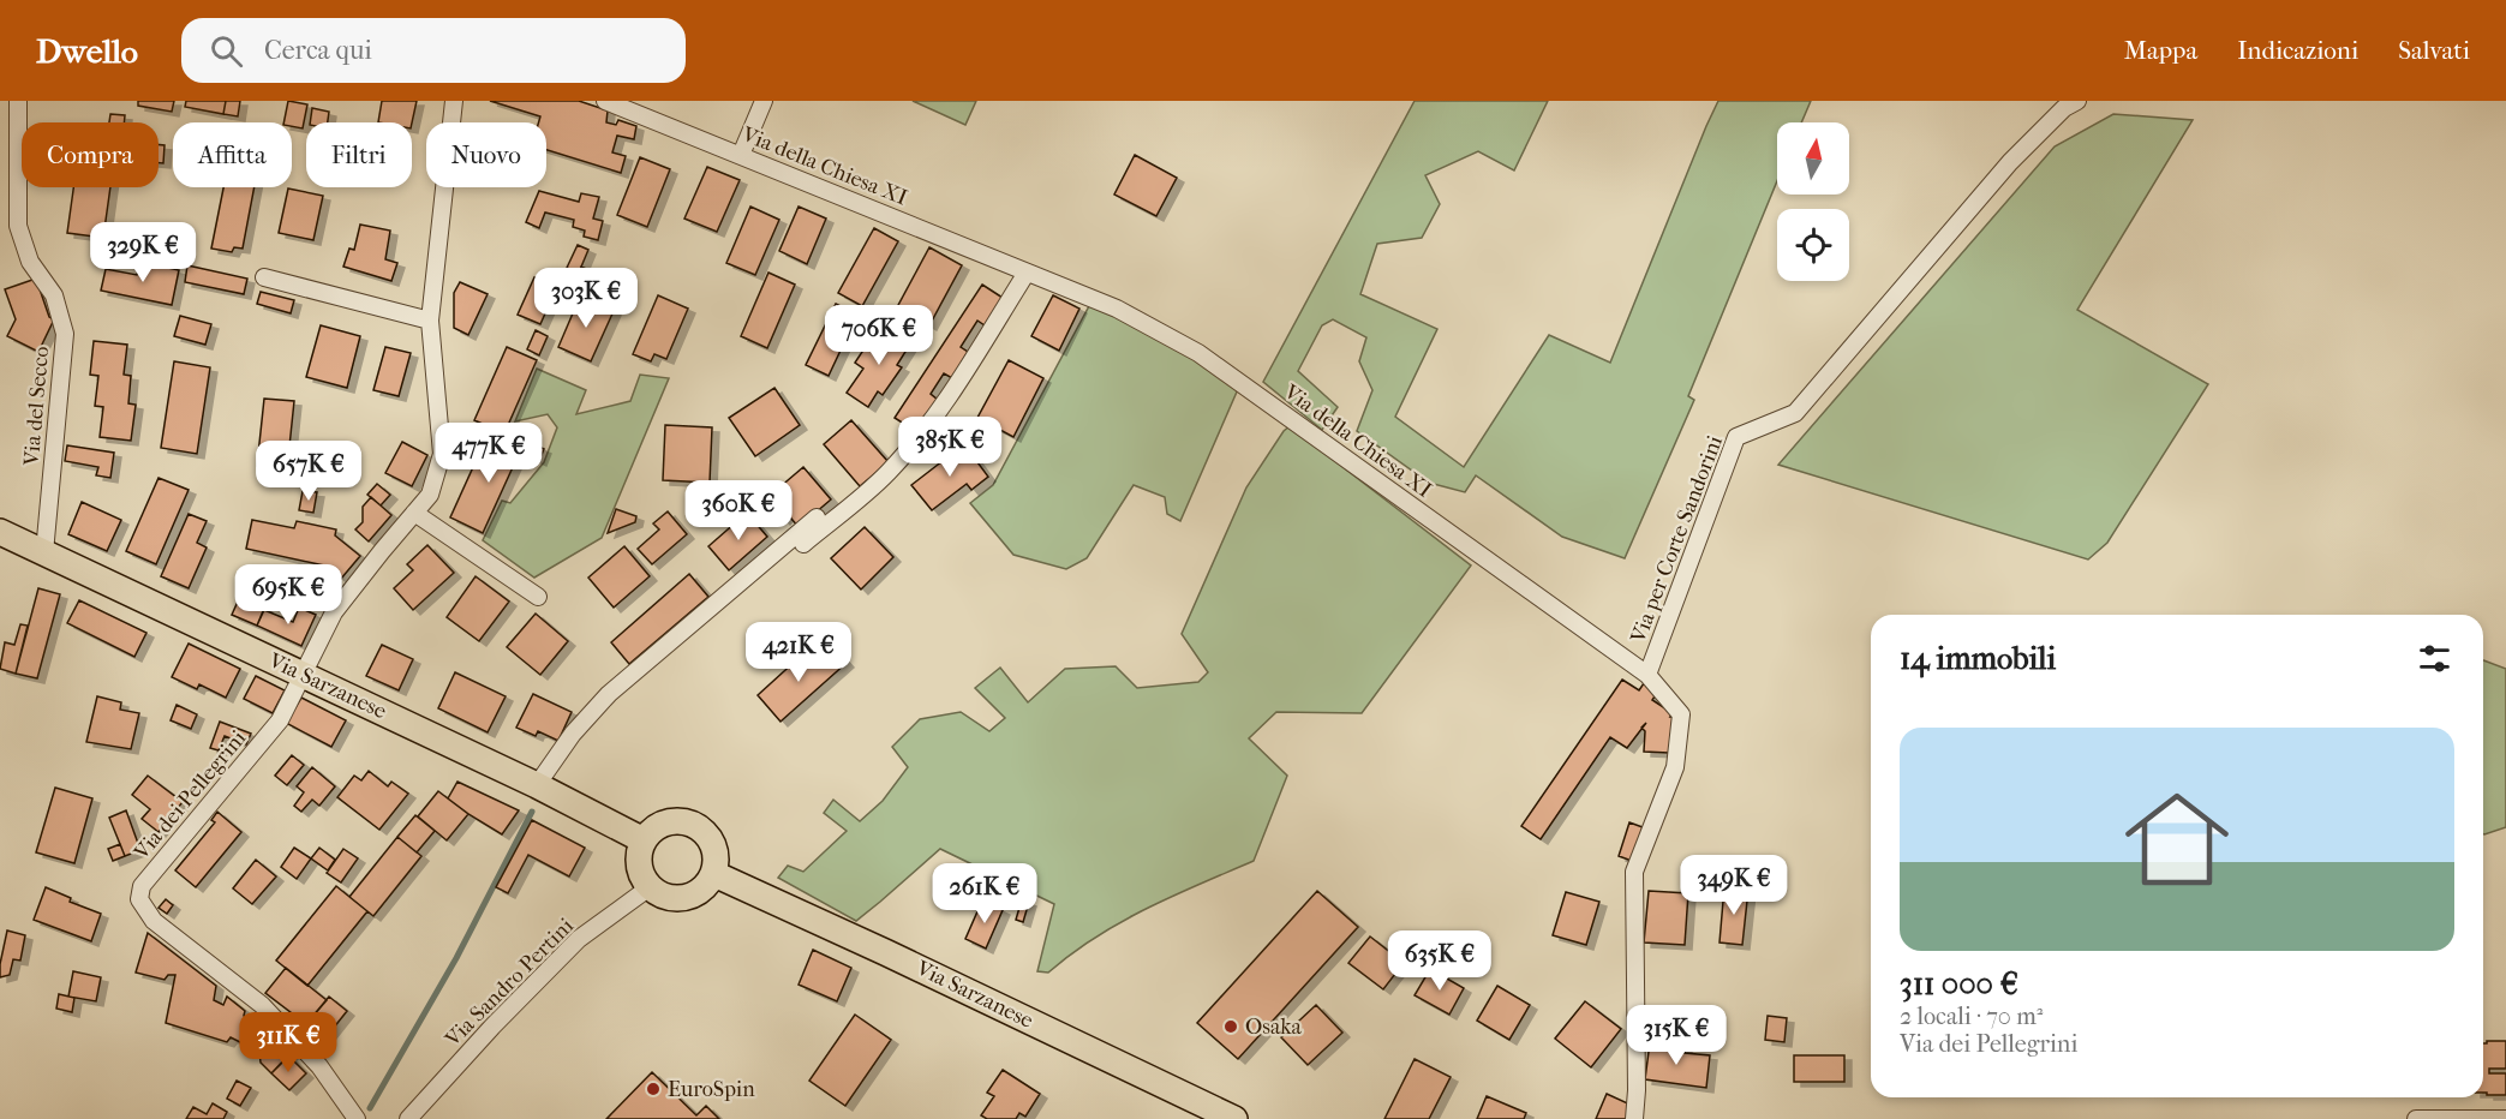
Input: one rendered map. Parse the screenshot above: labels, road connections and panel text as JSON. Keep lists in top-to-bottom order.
{
  "streets": {
    "main road": ["Via Sarzanese"],
    "street": [
      "Via della Chiesa XI",
      "Via del Secco",
      "Via per Corte Sandorini",
      "Via dei Pellegrini",
      "Via Sandro Pertini"
    ]
  },
  "crossings": [
    ["Via della Chiesa XI", "Via per Corte Sandorini"],
    ["Via del Secco", "Via Sarzanese"],
    ["Via Sarzanese", "Via dei Pellegrini"],
    ["Via Sarzanese", "Via Sandro Pertini"]
  ],
  "places": ["Osaka", "EuroSpin"],
  "north": "top",
  "page": {
    "header": "Dwello",
    "search": "Cerca qui",
    "nav": ["Mappa", "Indicazioni", "Salvati"],
    "chip": [
      "Compra",
      "Affitta",
      "Filtri",
      "Nuovo"
    ],
    "price": [
      "329K €",
      "303K €",
      "706K €",
      "385K €",
      "477K €",
      "657K €",
      "360K €",
      "695K €",
      "421K €",
      "349K €",
      "261K €",
      "635K €",
      "315K €",
      "311K €"
    ],
    "heading": "14 immobili",
    "list": [
      {
        "name": "311 000 €",
        "note": "2 locali · 70 m² · Via dei Pellegrini"
      }
    ]
  }
}
